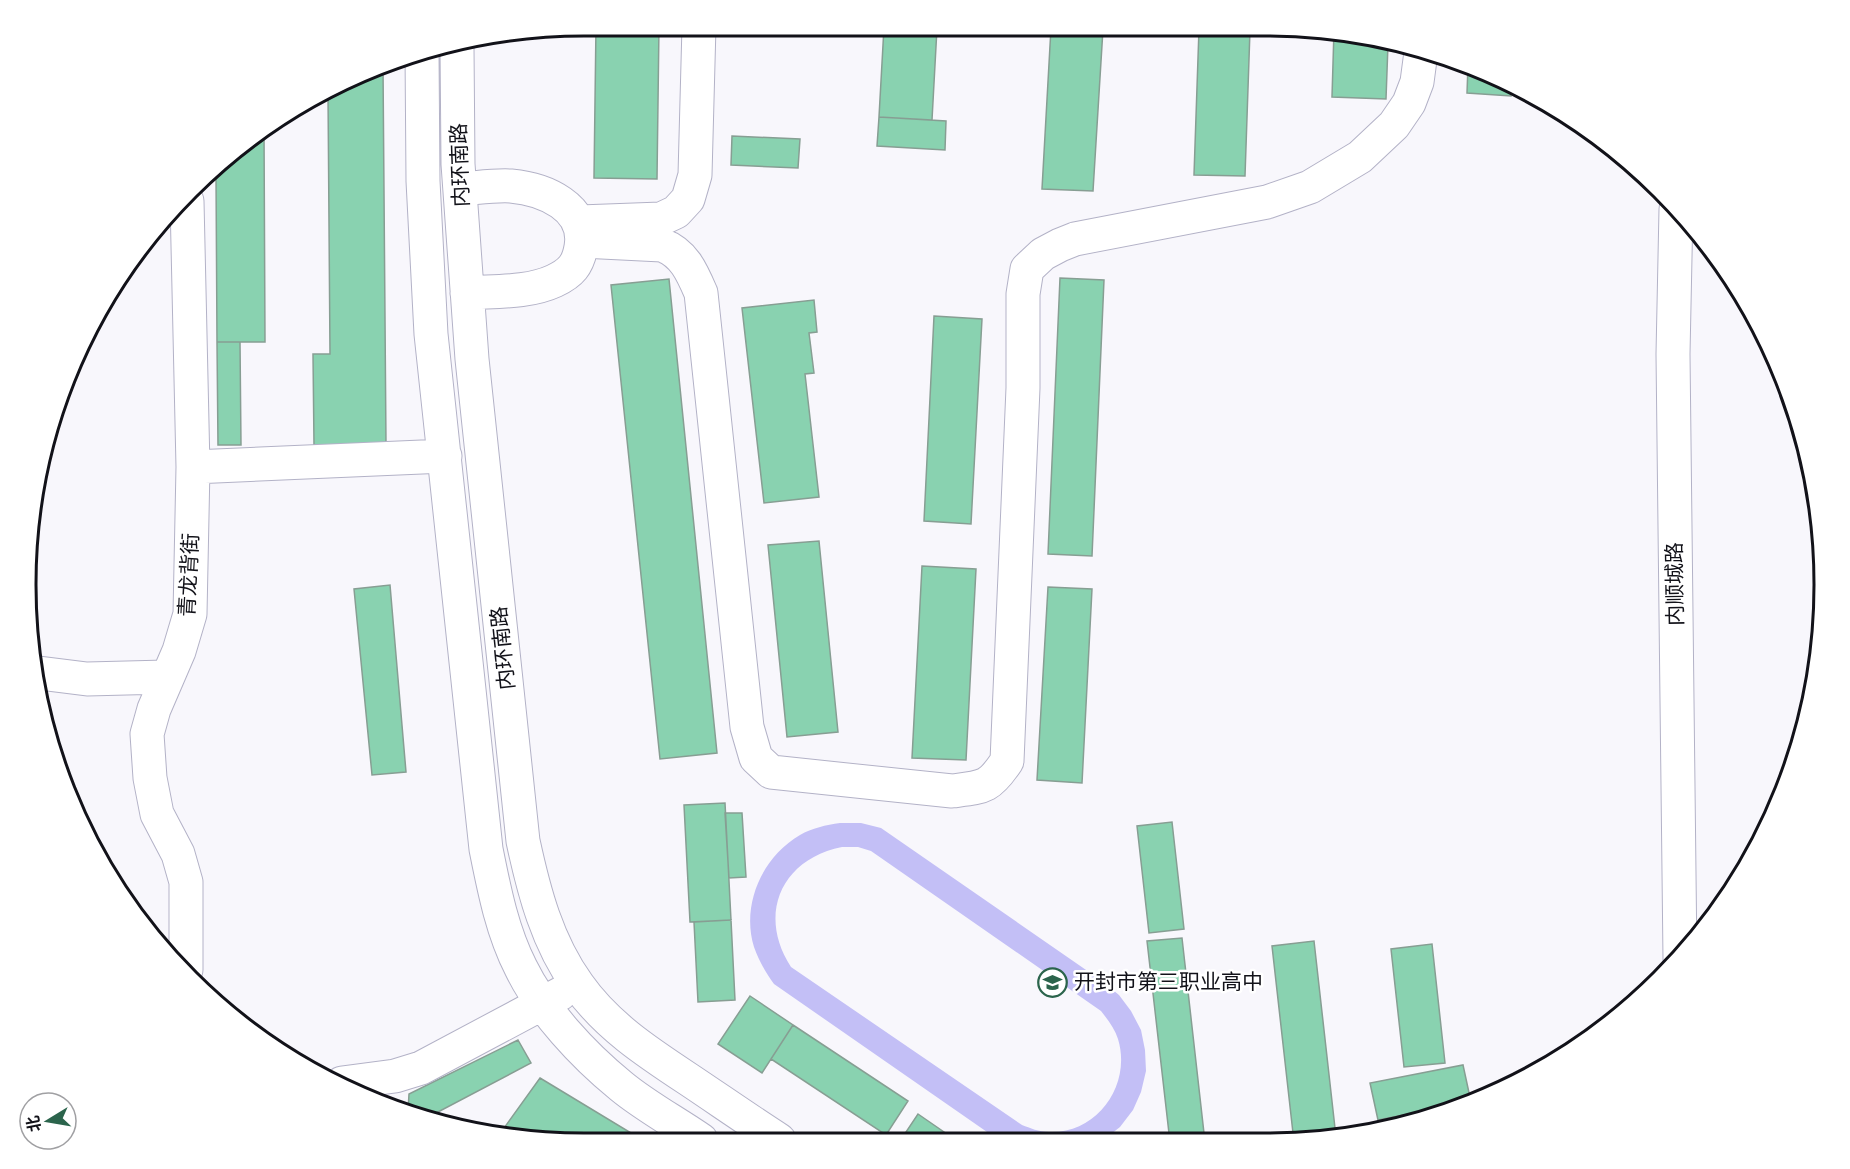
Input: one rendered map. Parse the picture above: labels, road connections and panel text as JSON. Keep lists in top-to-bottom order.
{
  "streets": {
    "street": ["内环南路", "青龙背街", "内顺城路"]
  },
  "places": {
    "school or university": ["开封市第三职业高中"]
  },
  "north": "left"
}
